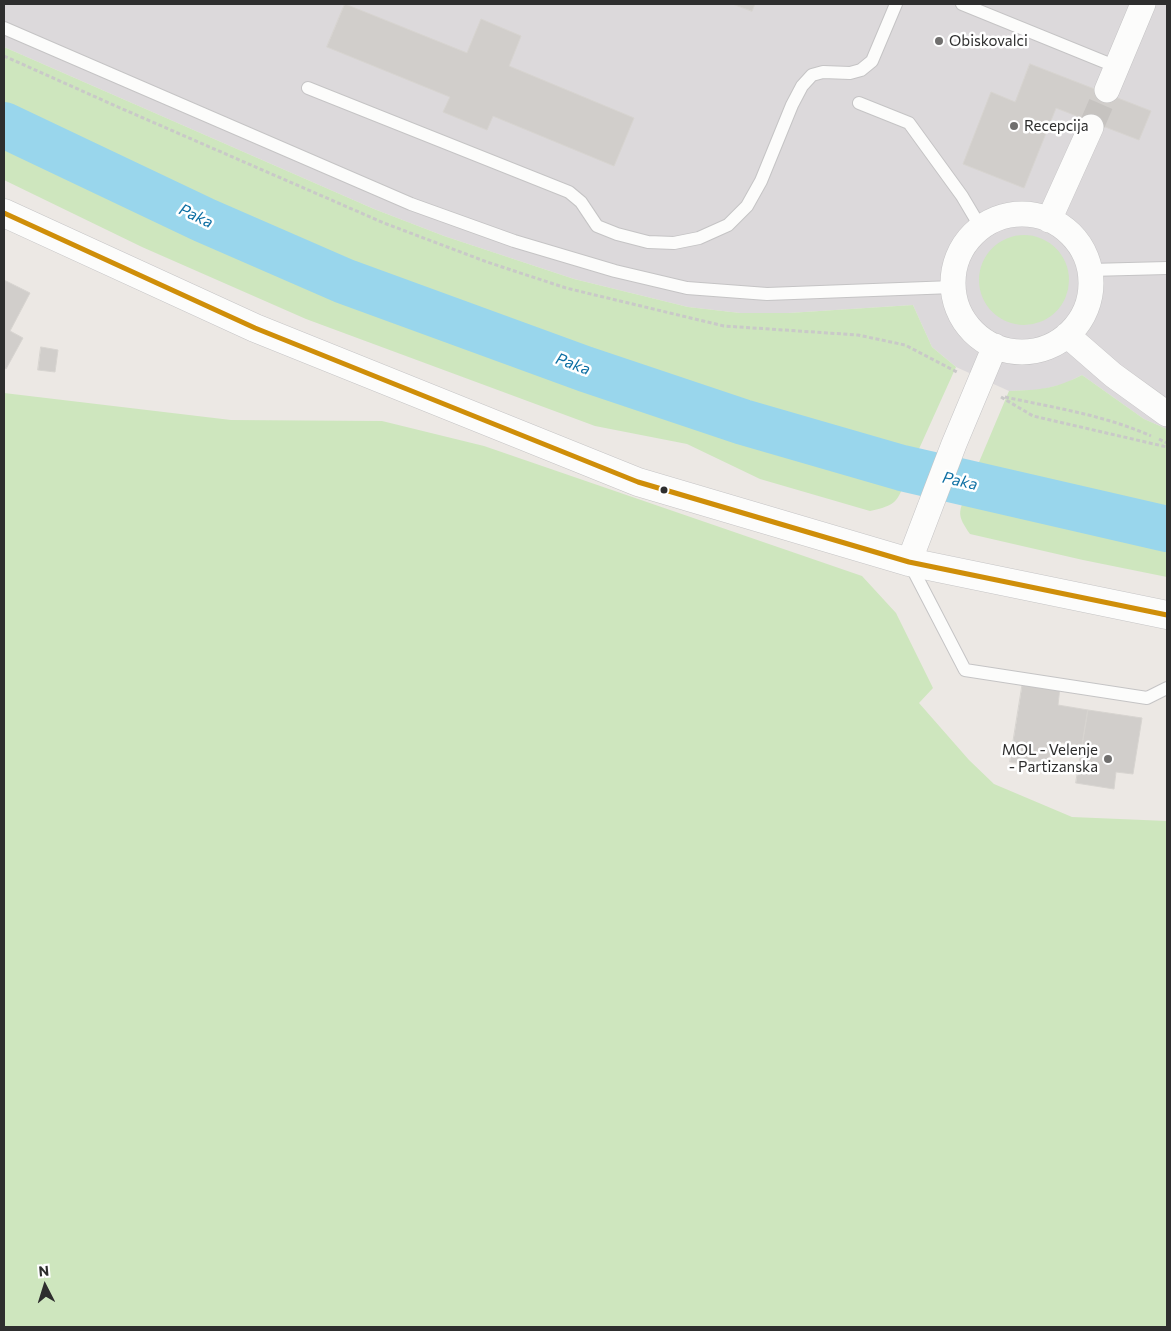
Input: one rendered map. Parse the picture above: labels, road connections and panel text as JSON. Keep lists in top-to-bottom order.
{
  "water": ["Paka"],
  "places": ["Obiskovalci", "Recepcija", "MOL - Velenje - Partizanska"],
  "north": "top"
}
